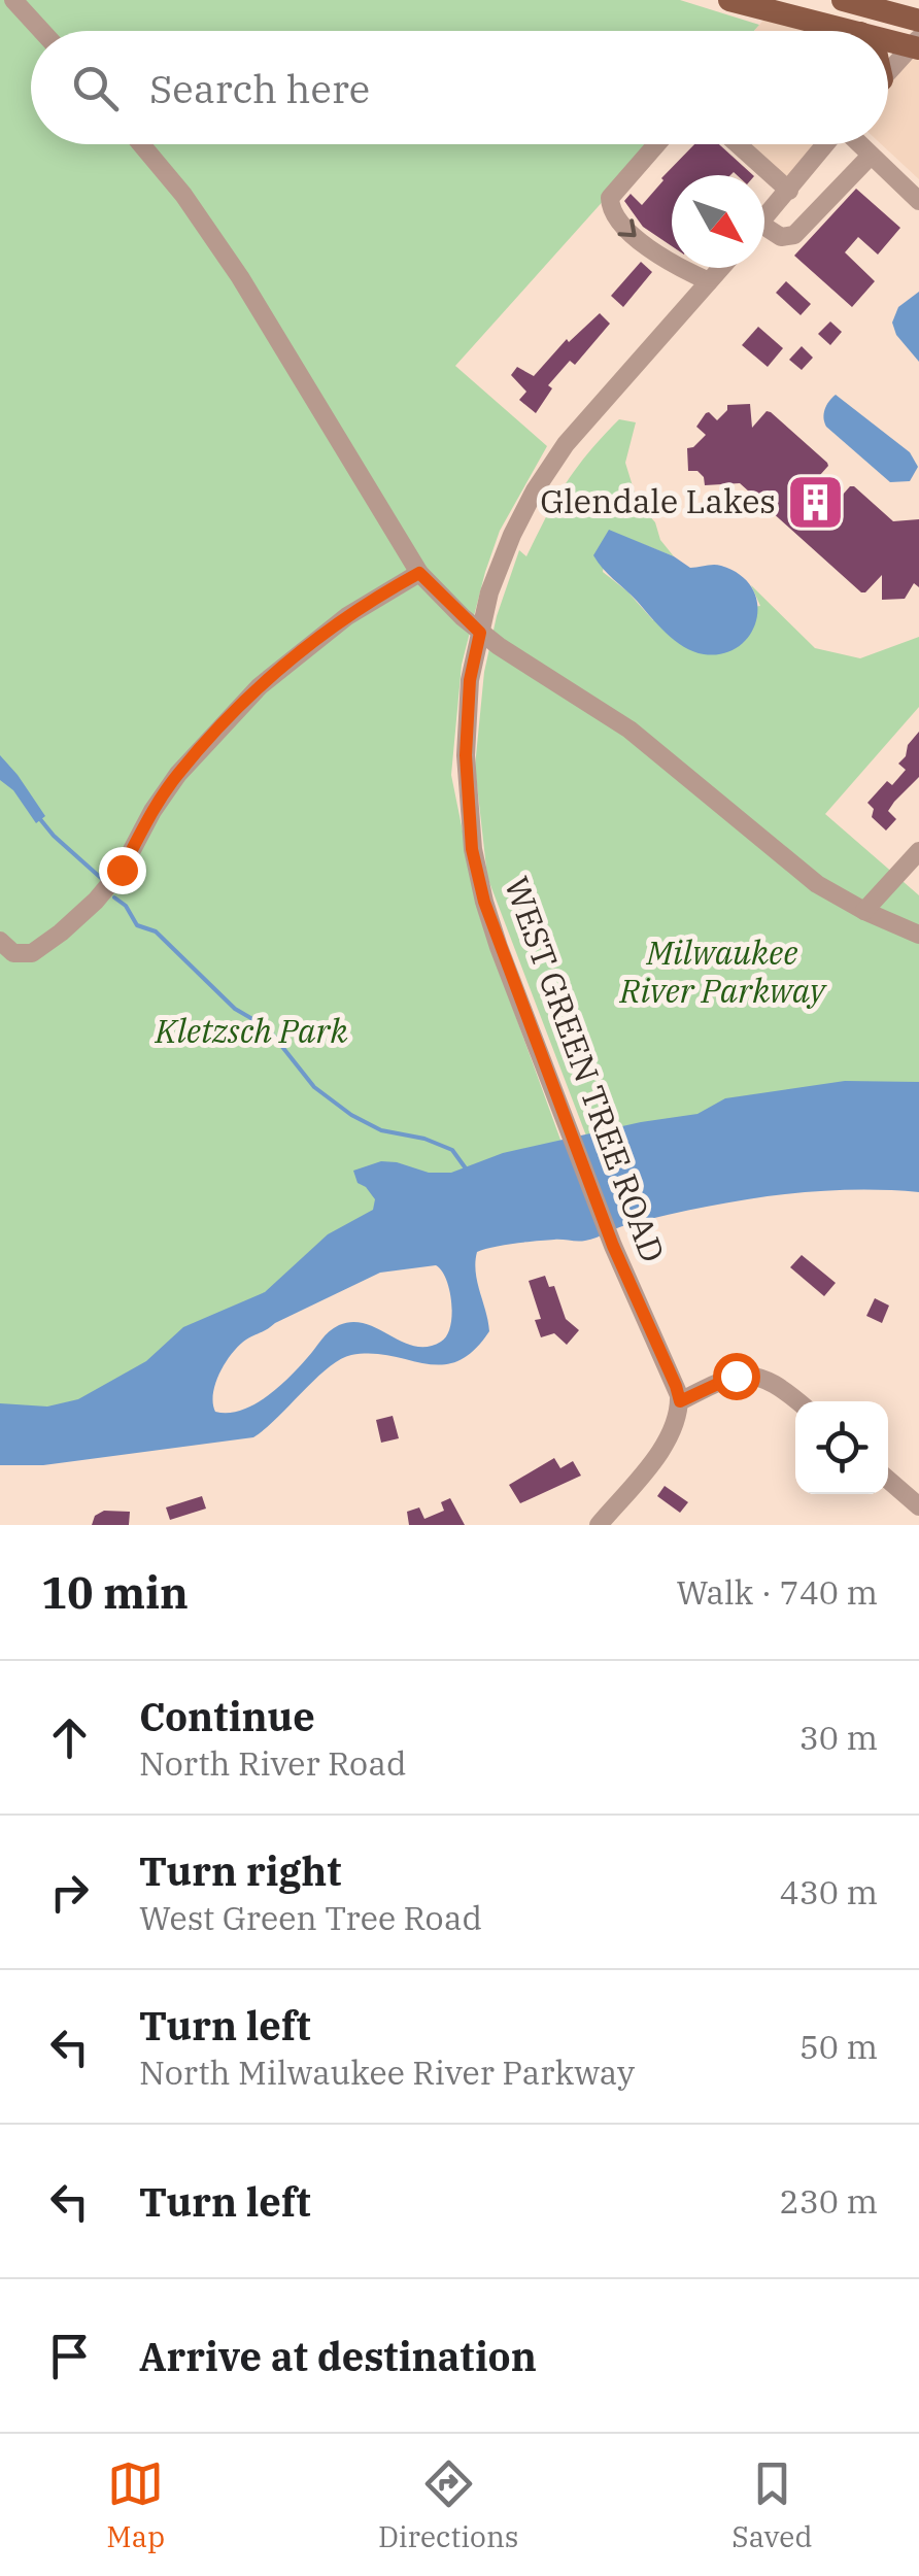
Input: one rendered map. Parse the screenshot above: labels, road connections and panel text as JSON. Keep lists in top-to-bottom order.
{
  "streets": {
    "street": ["WEST GREEN TREE ROAD"]
  },
  "parks": ["Milwaukee River Parkway", "Kletzsch Park"],
  "places": {
    "building": ["Glendale Lakes"]
  },
  "north": "bottom right",
  "page": {
    "search": "Search here",
    "heading": ["10 min", "Walk · 740 m"],
    "list": [
      ["Continue", "North River Road", "30 m"],
      ["Turn right", "West Green Tree Road", "430 m"],
      ["Turn left", "North Milwaukee River Parkway", "50 m"],
      ["Turn left", "230 m"],
      "Arrive at destination"
    ],
    "nav": ["Map", "Directions", "Saved"]
  }
}
